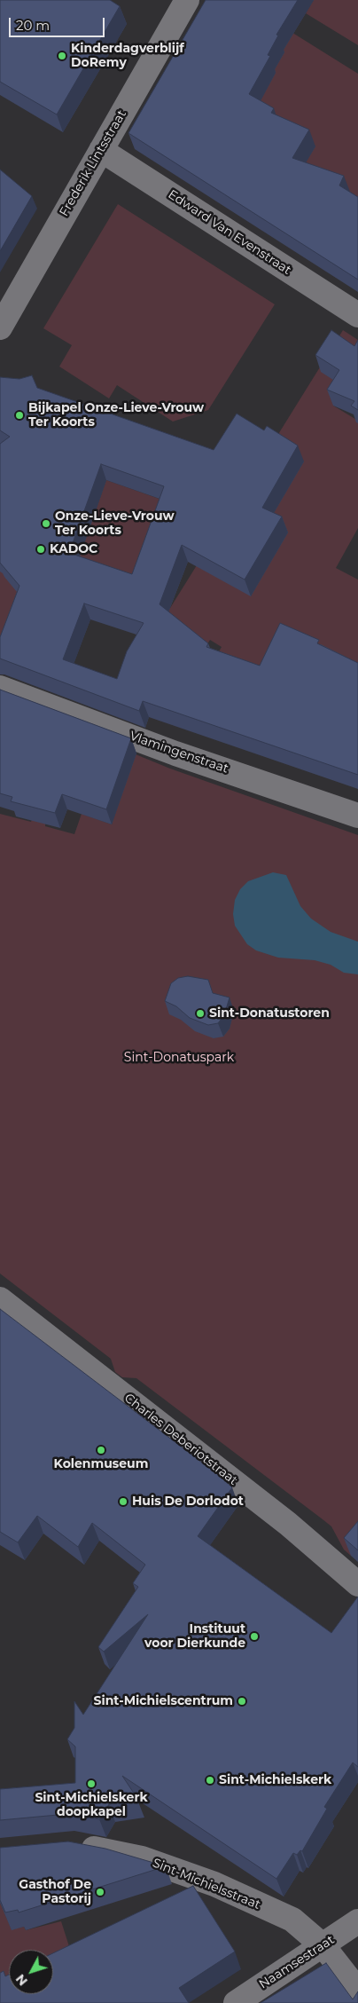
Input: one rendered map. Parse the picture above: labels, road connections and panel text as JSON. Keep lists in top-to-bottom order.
{
  "streets": {
    "street": [
      "Frederik Lintsstraat",
      "Edward Van Evenstraat",
      "Vlamingenstraat",
      "Charles Deberiotstraat",
      "Sint-Michielsstraat",
      "Naamsestraat"
    ]
  },
  "crossings": [
    ["Frederik Lintsstraat", "Edward Van Evenstraat"],
    ["Sint-Michielsstraat", "Naamsestraat"]
  ],
  "parks": ["Sint-Donatuspark"],
  "places": [
    "Kinderdagverblijf DoRemy",
    "Bijkapel Onze-Lieve-Vrouw Ter Koorts",
    "Onze-Lieve-Vrouw Ter Koorts",
    "KADOC",
    "Sint-Donatustoren",
    "Kolenmuseum",
    "Huis De Dorlodot",
    "Instituut voor Dierkunde",
    "Sint-Michielscentrum",
    "Sint-Michielskerk",
    "Sint-Michielskerk doopkapel",
    "Gasthof De Pastorij"
  ],
  "scale_bar": "20 m",
  "north": "bottom left"
}
